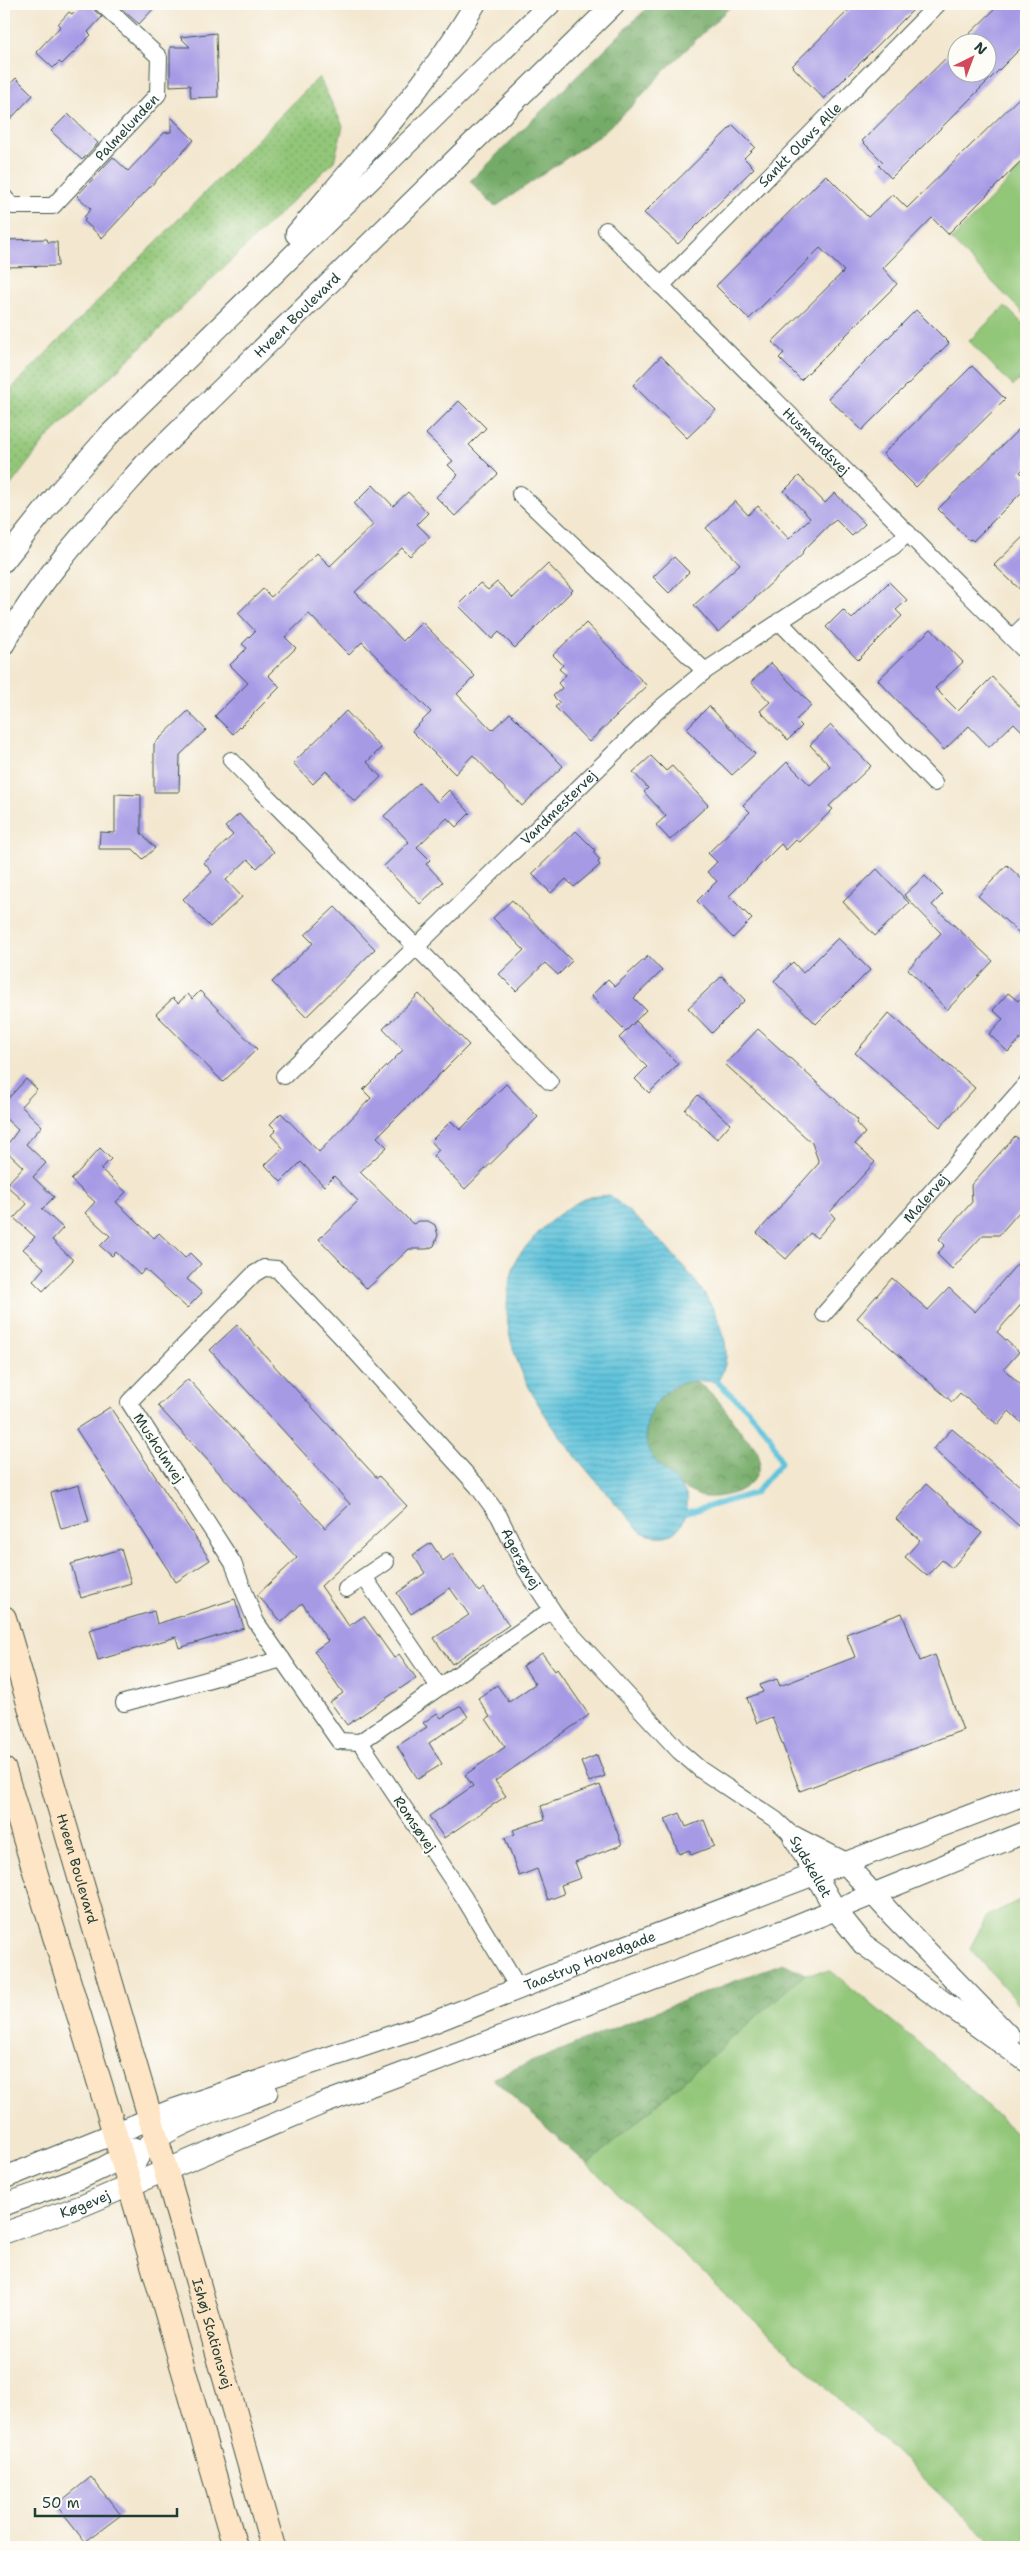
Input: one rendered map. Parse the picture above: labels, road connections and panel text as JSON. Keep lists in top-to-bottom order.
{
  "streets": {
    "main road": ["Hveen Boulevard", "Ishøj Stationsvej"],
    "street": [
      "Palmelunden",
      "Sankt Olavs Alle",
      "Husmandsvej",
      "Vandmestervej",
      "Malervej",
      "Musholmvej",
      "Agersøvej",
      "Romsøvej",
      "Sydskellet",
      "Taastrup Hovedgade",
      "Køgevej"
    ]
  },
  "crossings": [
    ["Sankt Olavs Alle", "Husmandsvej"],
    ["Hveen Boulevard", "Taastrup Hovedgade"],
    ["Hveen Boulevard", "Ishøj Stationsvej"],
    ["Husmandsvej", "Vandmestervej"],
    ["Musholmvej", "Agersøvej"],
    ["Musholmvej", "Romsøvej"],
    ["Agersøvej", "Sydskellet"],
    ["Romsøvej", "Taastrup Hovedgade"],
    ["Sydskellet", "Taastrup Hovedgade"],
    ["Taastrup Hovedgade", "Ishøj Stationsvej"],
    ["Køgevej", "Ishøj Stationsvej"]
  ],
  "scale_bar": "50 m",
  "north": "top right"
}
